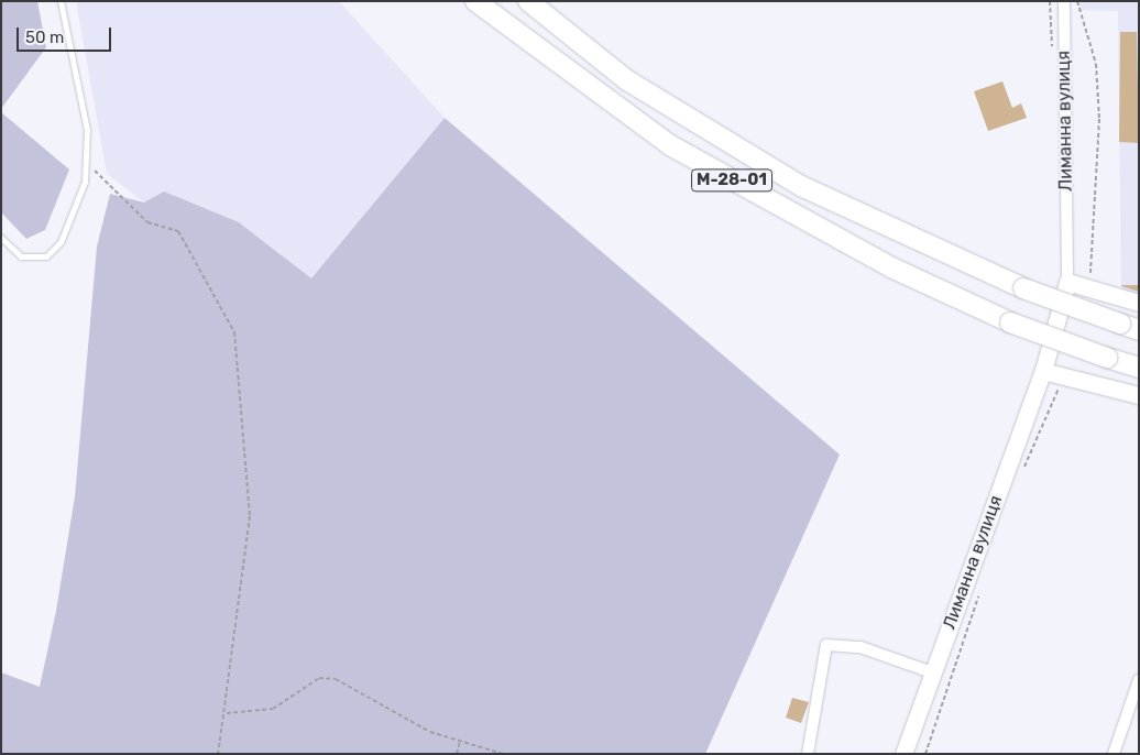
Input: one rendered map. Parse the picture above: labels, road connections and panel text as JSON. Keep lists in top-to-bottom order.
{
  "streets": {
    "highway": ["М-28-01"],
    "main road": ["Лиманна вулиця"]
  },
  "scale_bar": "50 m"
}
